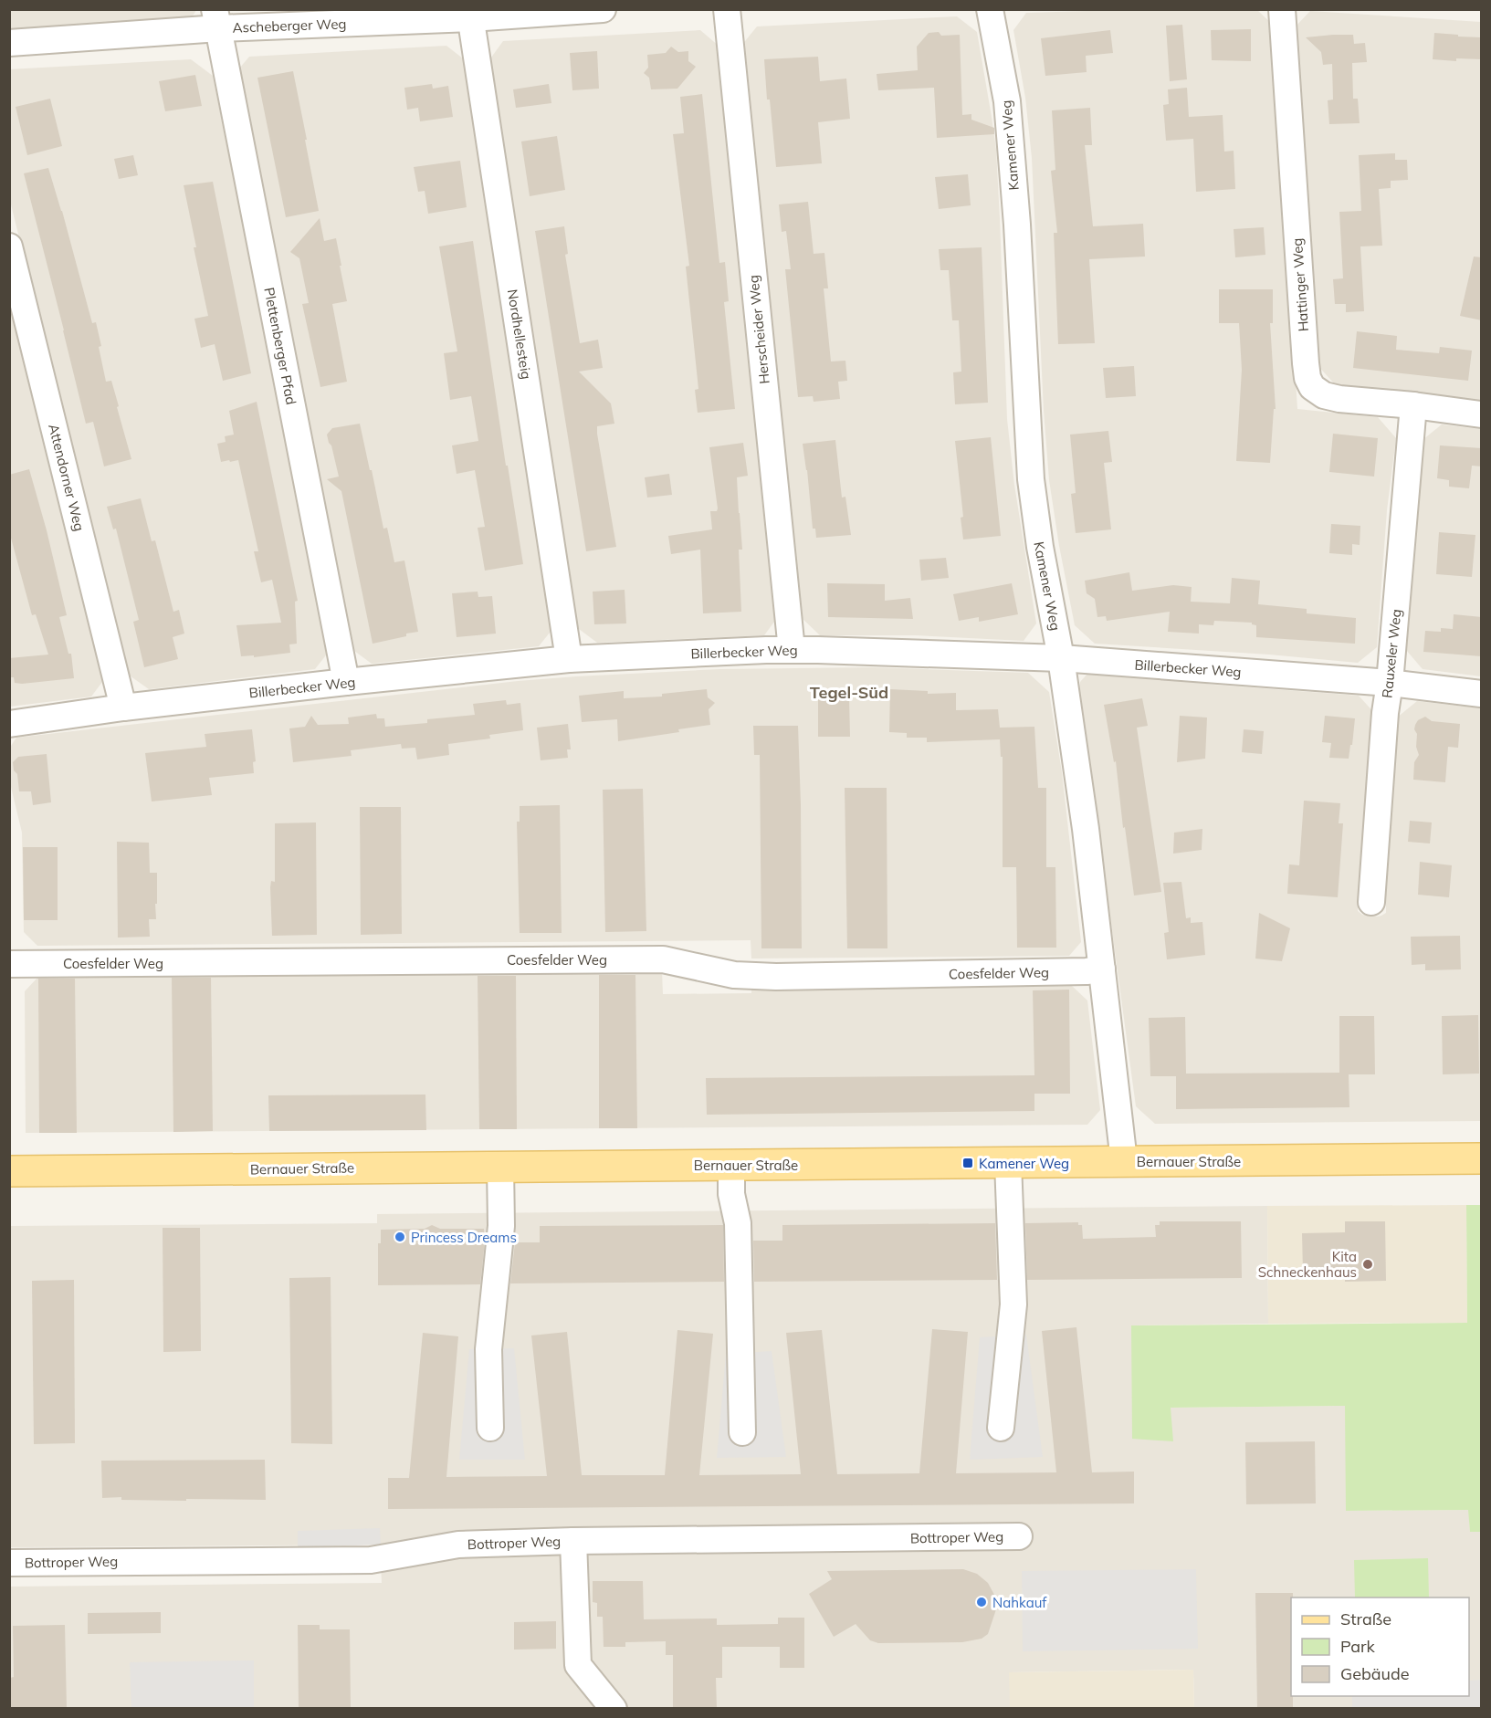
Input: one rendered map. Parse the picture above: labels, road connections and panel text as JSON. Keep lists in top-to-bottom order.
{
  "streets": {
    "main road": ["Bernauer Straße"],
    "street": [
      "Ascheberger Weg",
      "Kamener Weg",
      "Hattinger Weg",
      "Herscheider Weg",
      "Nordhellesteig",
      "Plettenberger Pfad",
      "Attendorner Weg",
      "Billerbecker Weg",
      "Rauxeler Weg",
      "Coesfelder Weg",
      "Bottroper Weg"
    ]
  },
  "crossings": [
    ["Ascheberger Weg", "Nordhellesteig"],
    ["Ascheberger Weg", "Plettenberger Pfad"],
    ["Kamener Weg", "Billerbecker Weg"],
    ["Kamener Weg", "Coesfelder Weg"],
    ["Kamener Weg", "Bernauer Straße"],
    ["Hattinger Weg", "Rauxeler Weg"],
    ["Herscheider Weg", "Billerbecker Weg"],
    ["Nordhellesteig", "Billerbecker Weg"],
    ["Plettenberger Pfad", "Billerbecker Weg"],
    ["Attendorner Weg", "Billerbecker Weg"],
    ["Billerbecker Weg", "Rauxeler Weg"]
  ],
  "districts": ["Tegel-Süd"],
  "places": {
    "transit": ["Kamener Weg"],
    "other": ["Princess Dreams", "Kita Schneckenhaus", "Nahkauf"]
  },
  "legend": ["Straße", "Park", "Gebäude"]
}
